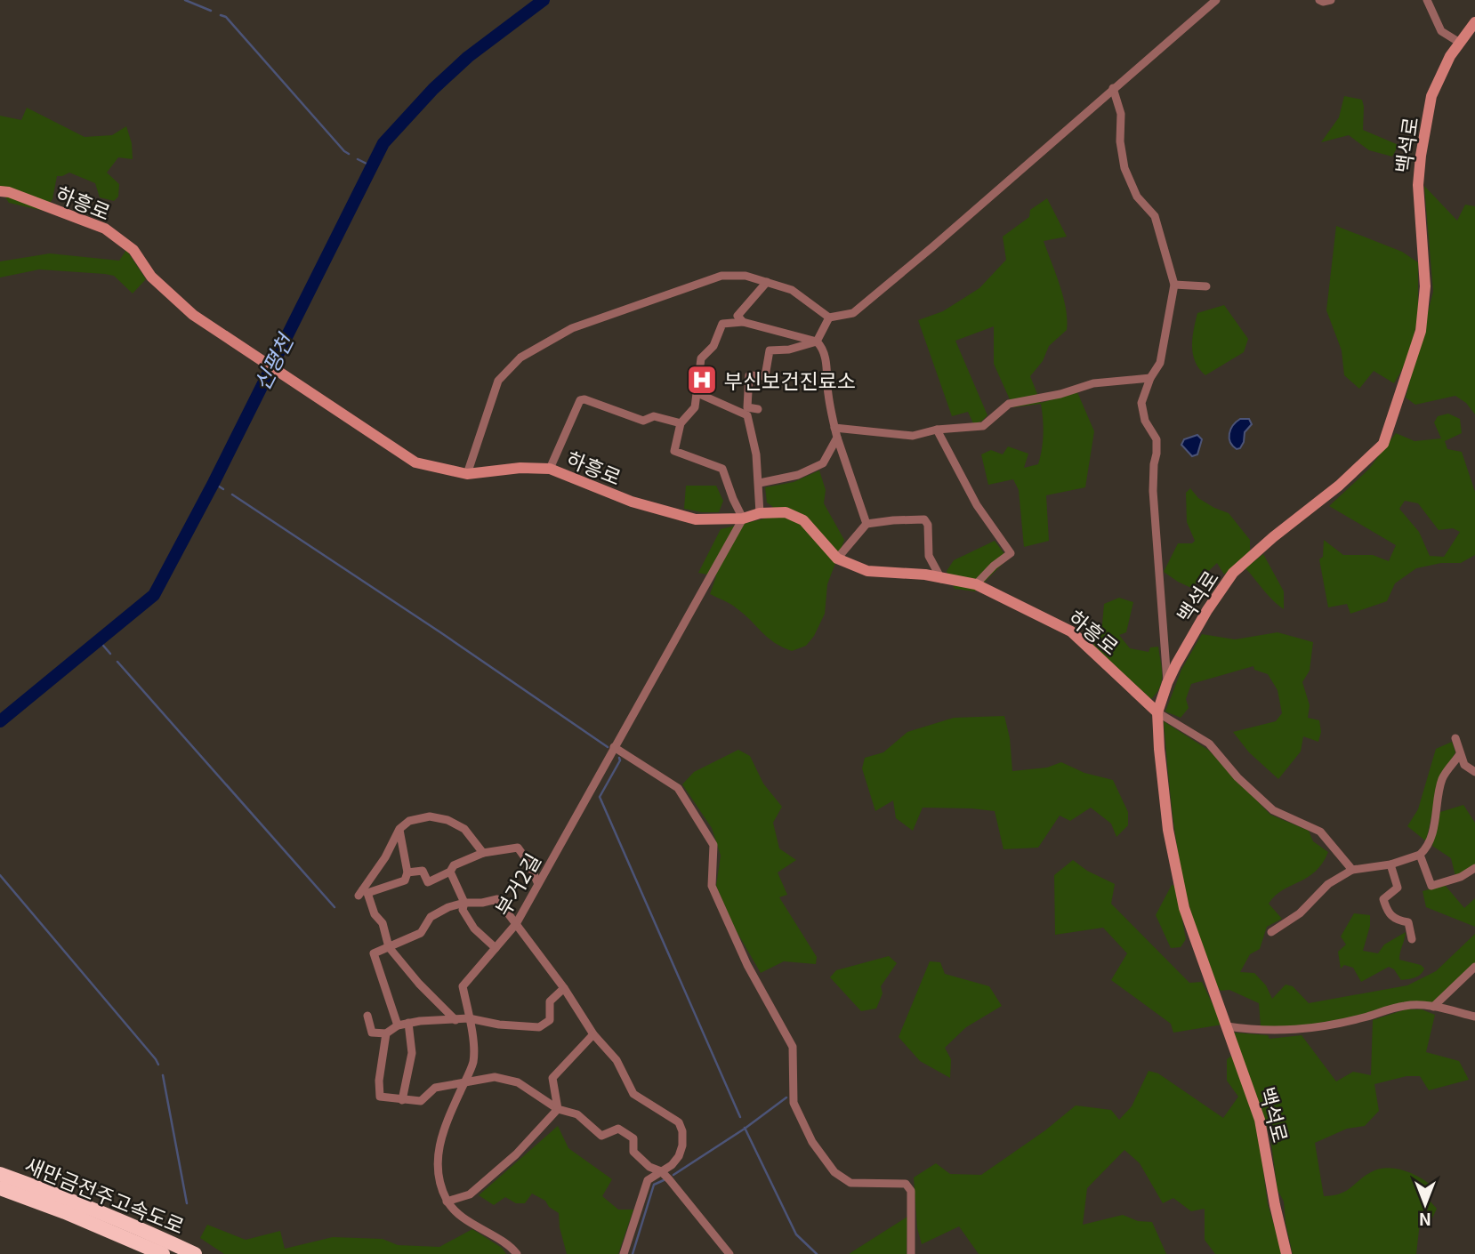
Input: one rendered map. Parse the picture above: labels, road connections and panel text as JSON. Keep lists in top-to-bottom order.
{
  "streets": {
    "highway": ["새만금전주고속도로"],
    "street": ["백석로", "하흥로", "부거2길"]
  },
  "crossings": [
    ["백석로", "하흥로"],
    ["하흥로", "부거2길"]
  ],
  "water": ["신평천"],
  "places": {
    "hospital": ["부신보건진료소"]
  },
  "north": "bottom"
}
